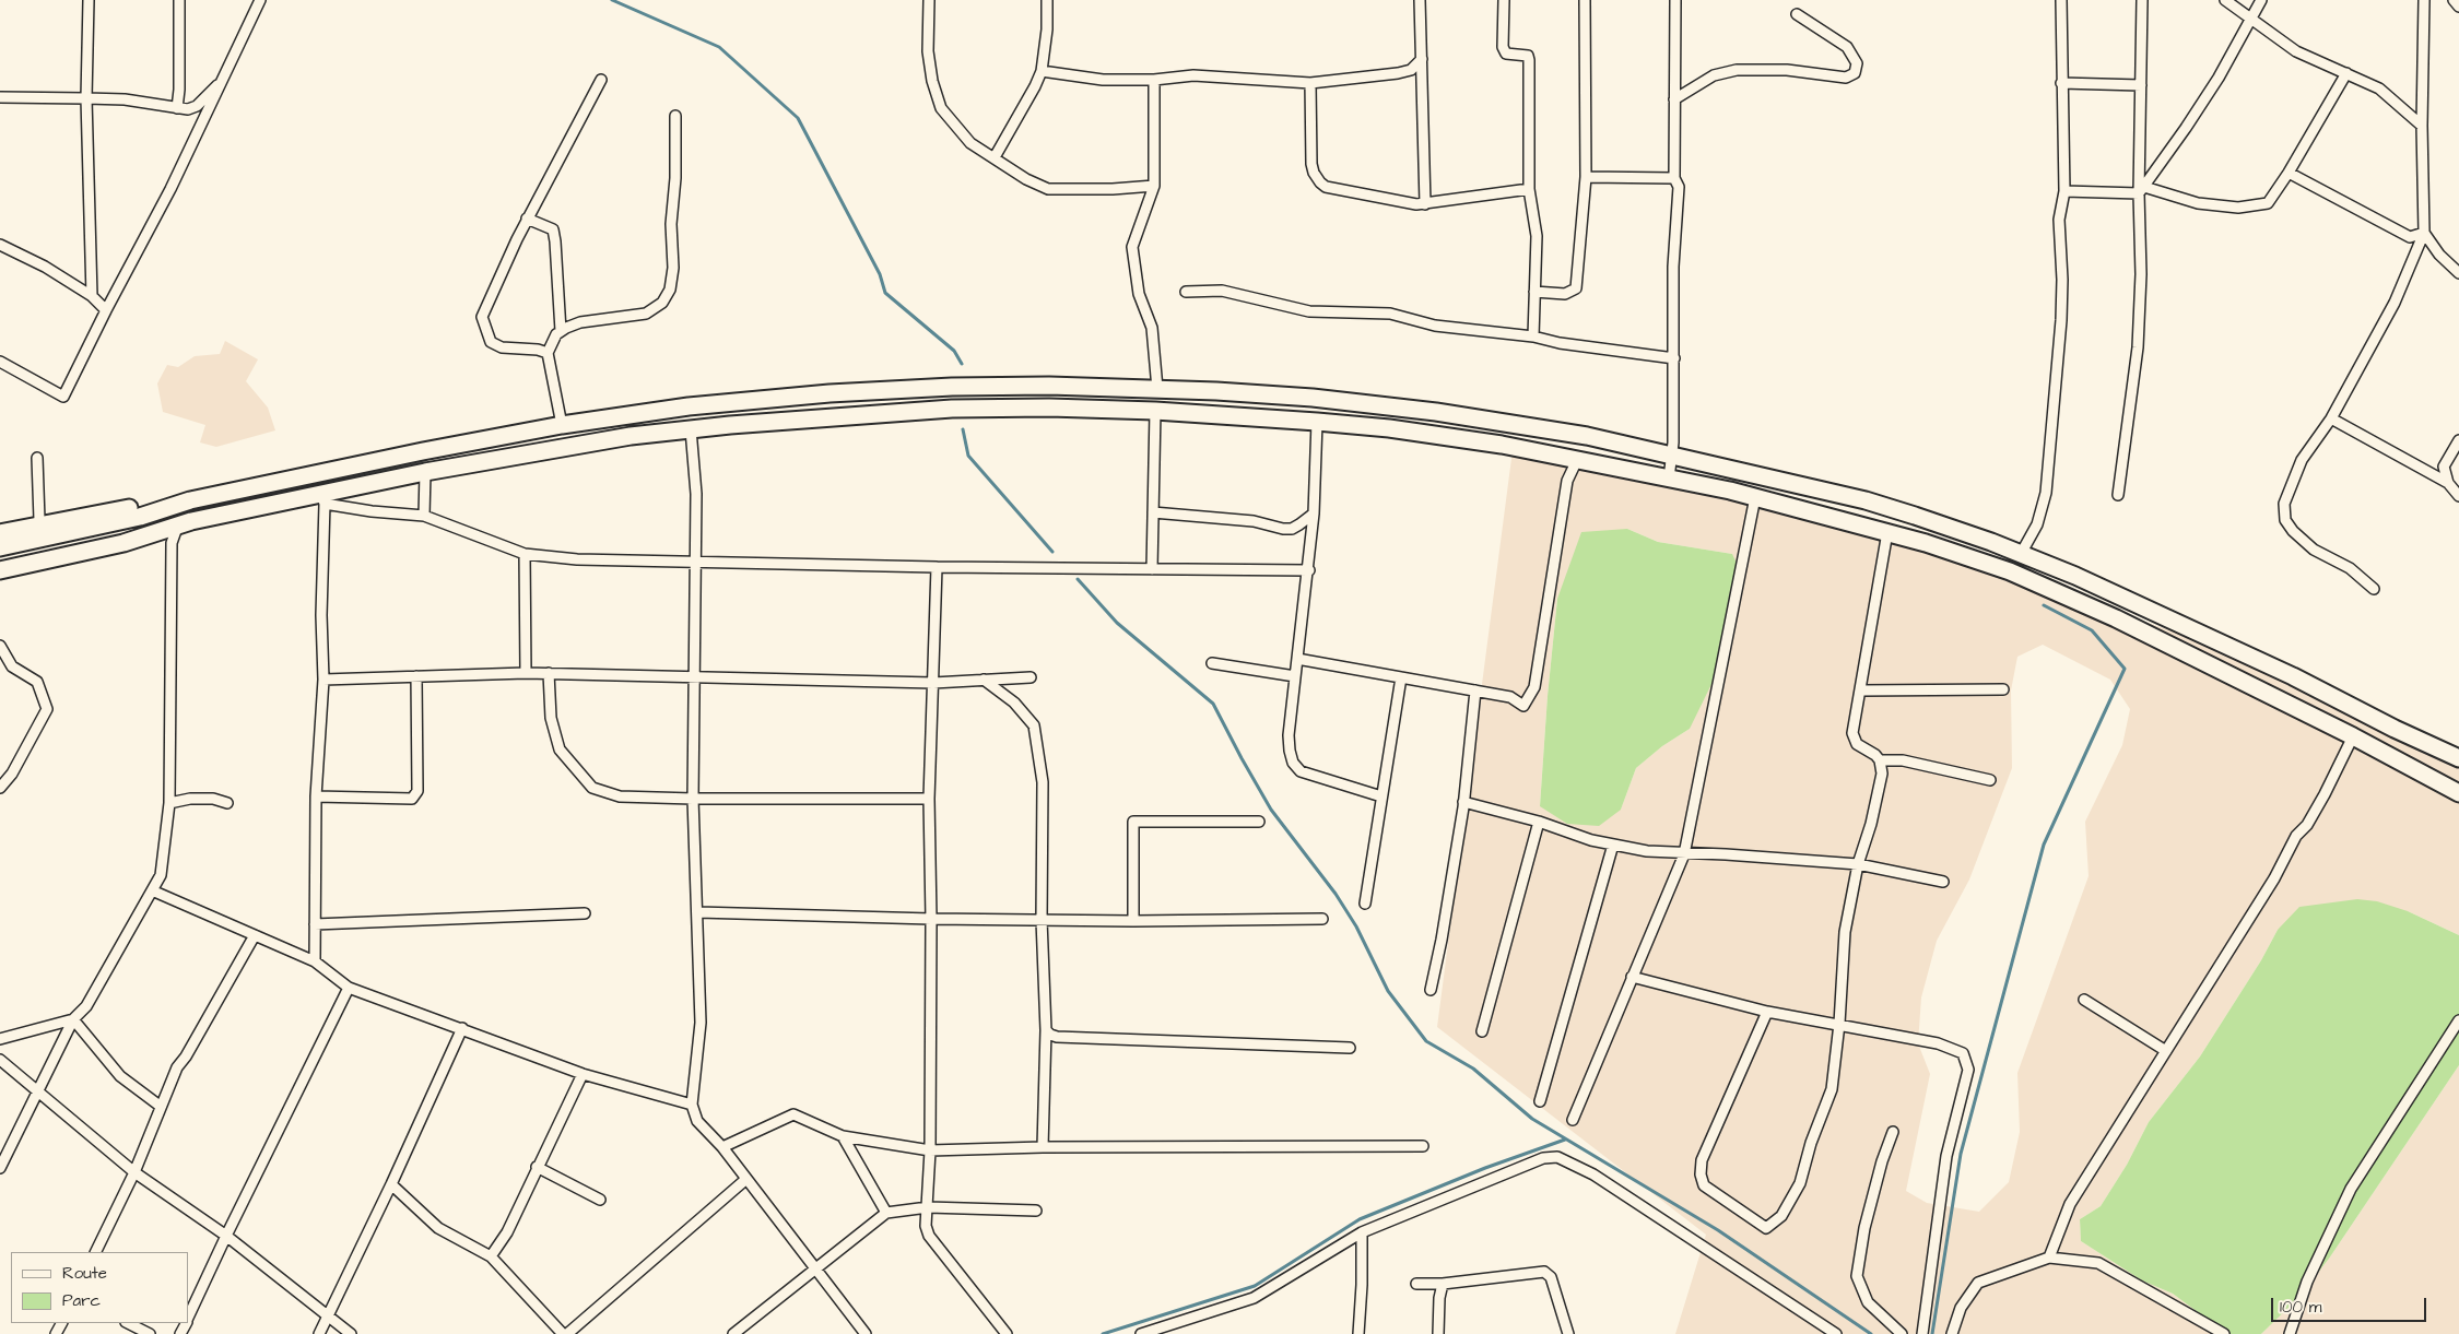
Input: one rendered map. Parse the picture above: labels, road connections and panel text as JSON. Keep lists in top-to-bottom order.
{
  "legend": ["Route", "Parc"],
  "scale_bar": "100 m"
}
